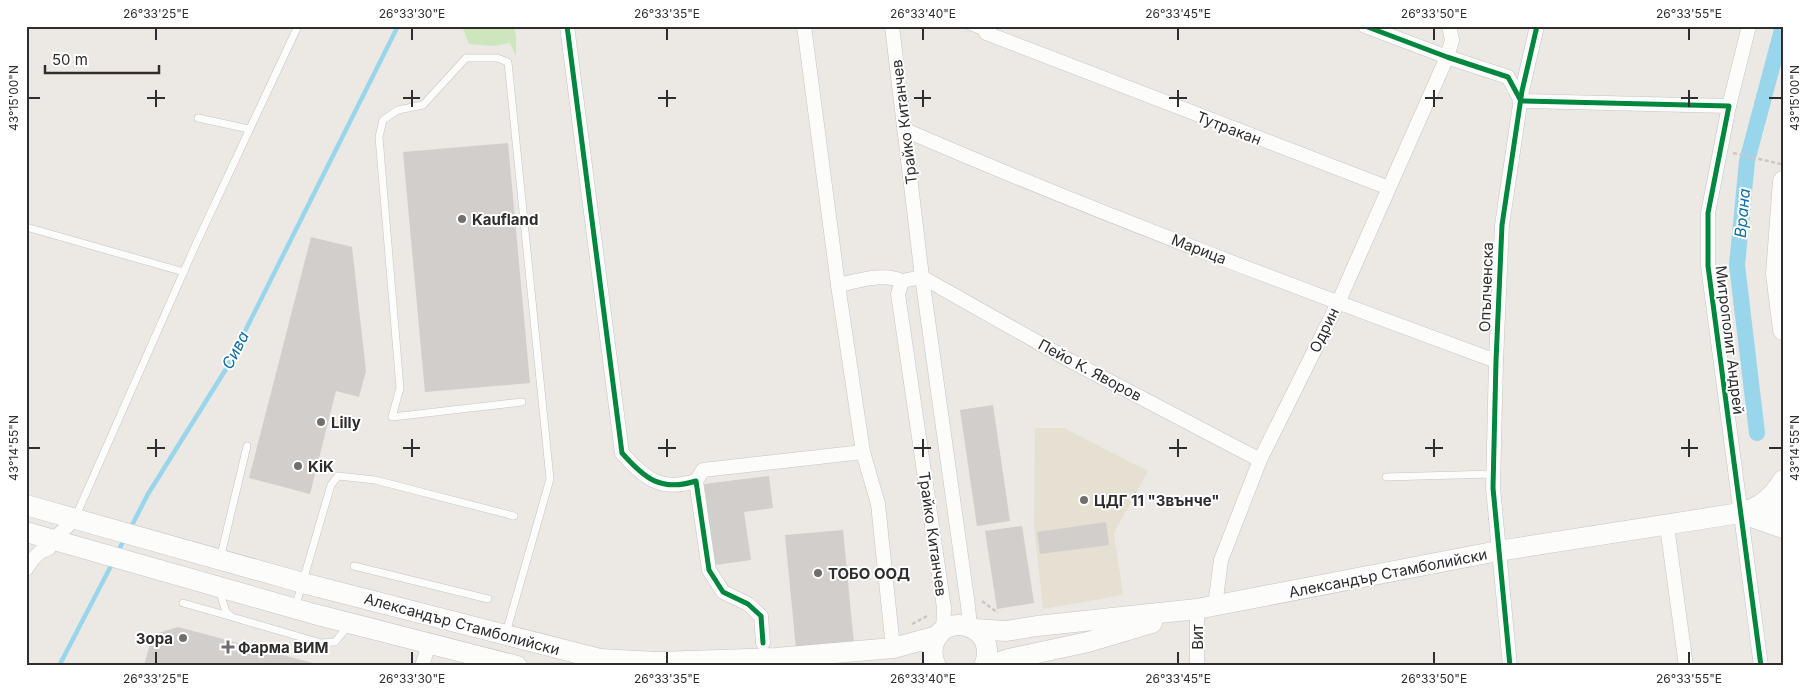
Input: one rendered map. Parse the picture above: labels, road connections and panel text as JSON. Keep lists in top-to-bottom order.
{
  "streets": {
    "main road": ["Александър Стамболийски"],
    "street": [
      "Трайко Китанчев",
      "Тутракан",
      "Марица",
      "Опълченска",
      "Одрин",
      "Митрополит Андрей",
      "Пейо К. Яворов",
      "Вит"
    ]
  },
  "crossings": [
    ["Трайко Китанчев", "Марица"],
    ["Трайко Китанчев", "Пейо К. Яворов"],
    ["Трайко Китанчев", "Александър Стамболийски"],
    ["Тутракан", "Одрин"],
    ["Марица", "Опълченска"],
    ["Марица", "Одрин"],
    ["Опълченска", "Александър Стамболийски"],
    ["Одрин", "Пейо К. Яворов"],
    ["Одрин", "Александър Стамболийски"],
    ["Одрин", "Вит"],
    ["Митрополит Андрей", "Александър Стамболийски"],
    ["Александър Стамболийски", "Вит"]
  ],
  "water": ["Врана", "Сива"],
  "places": {
    "other": [
      "Kaufland",
      "Lilly",
      "KiK",
      "ЦДГ 11 \"Звънче\"",
      "ТОБО ООД",
      "Зора"
    ],
    "health": ["Фарма ВИМ"]
  },
  "scale_bar": "50 m",
  "coordinates": [
    "26°33'25\"E",
    "26°33'30\"E",
    "26°33'35\"E",
    "26°33'40\"E",
    "26°33'45\"E",
    "26°33'50\"E",
    "26°33'55\"E",
    "43°15'00\"N",
    "43°14'55\"N"
  ]
}
